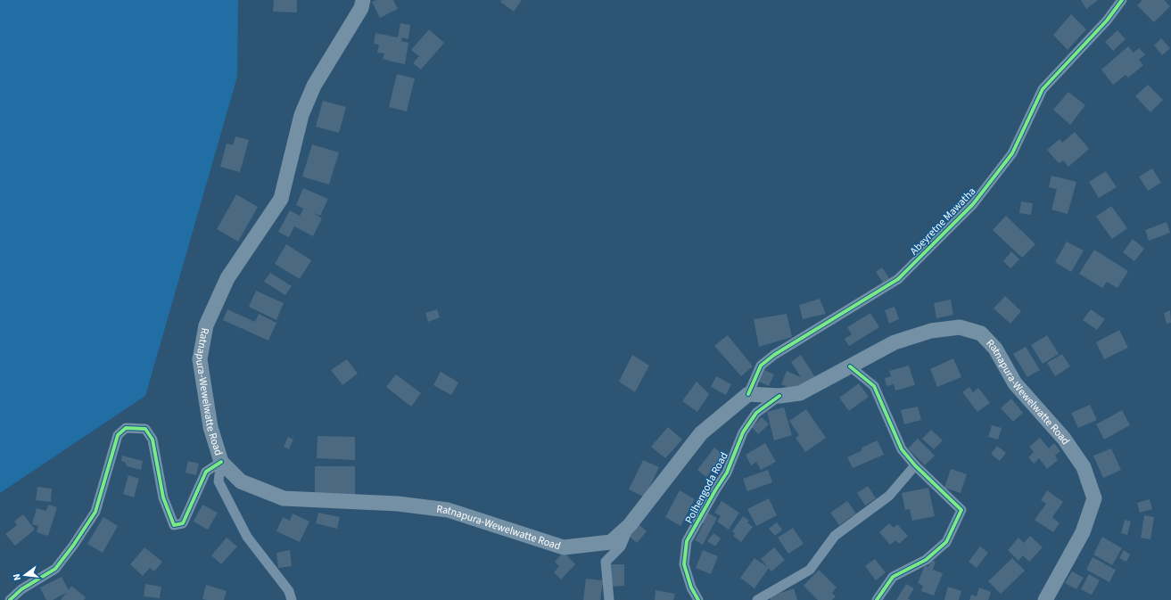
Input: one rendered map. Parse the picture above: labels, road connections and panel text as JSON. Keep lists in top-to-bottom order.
{
  "streets": {
    "main road": ["Ratnapura-Wewelwatte Road"],
    "street": ["Abeyretne Mawatha", "Polhengoda Road"]
  },
  "crossings": [
    ["Abeyretne Mawatha", "Ratnapura-Wewelwatte Road"],
    ["Ratnapura-Wewelwatte Road", "Polhengoda Road"]
  ],
  "north": "left"
}
